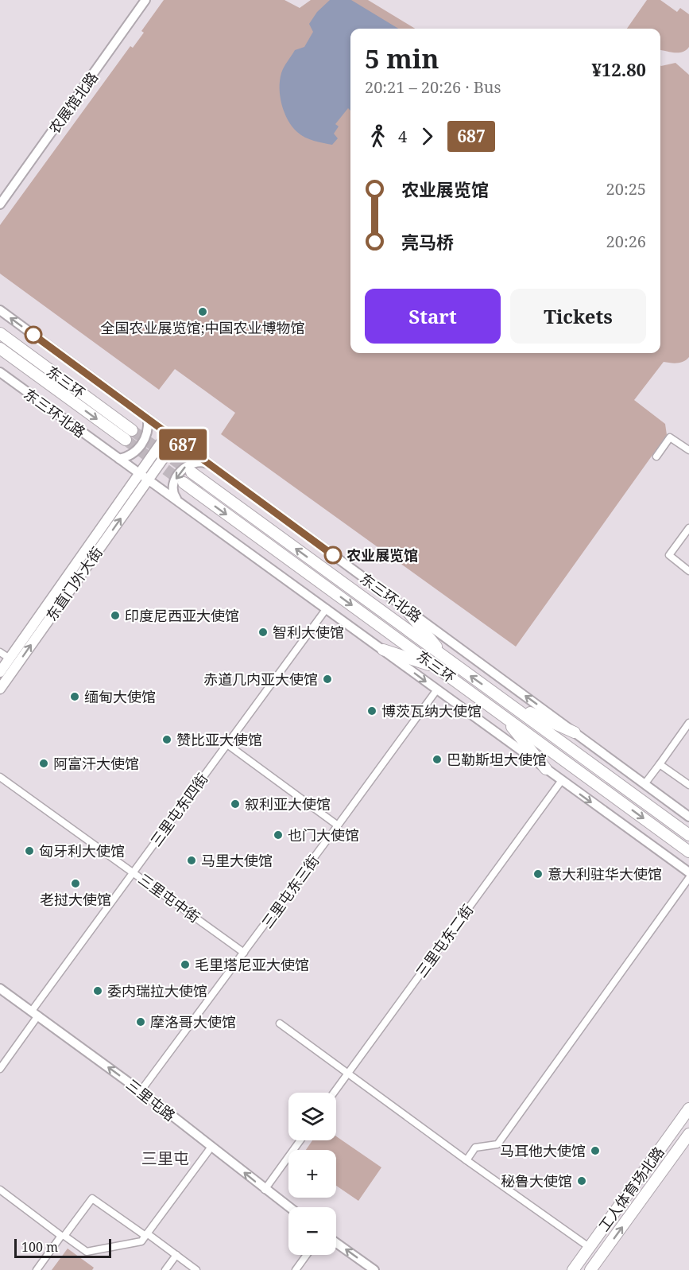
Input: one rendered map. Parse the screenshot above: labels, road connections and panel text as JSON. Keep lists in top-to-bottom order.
{
  "streets": {
    "main road": ["东三环", "东直门外大街", "工人体育场北路"],
    "street": [
      "农展馆北路",
      "东三环北路",
      "三里屯东四街",
      "三里屯东三街",
      "三里屯中街",
      "三里屯东二街",
      "三里屯路"
    ]
  },
  "crossings": [
    ["东三环北路", "东直门外大街"],
    ["东三环北路", "三里屯东四街"],
    ["东三环北路", "三里屯东三街"],
    ["东三环北路", "三里屯东二街"],
    ["三里屯东四街", "三里屯中街"],
    ["三里屯东四街", "三里屯路"],
    ["三里屯东三街", "三里屯中街"],
    ["三里屯东三街", "三里屯路"]
  ],
  "one_way": ["三里屯路"],
  "districts": ["三里屯"],
  "places": [
    "全国农业展览馆;中国农业博物馆",
    "农业展览馆",
    "印度尼西亚大使馆",
    "智利大使馆",
    "赤道几内亚大使馆",
    "缅甸大使馆",
    "博茨瓦纳大使馆",
    "赞比亚大使馆",
    "巴勒斯坦大使馆",
    "阿富汗大使馆",
    "叙利亚大使馆",
    "也门大使馆",
    "匈牙利大使馆",
    "马里大使馆",
    "意大利驻华大使馆",
    "老挝大使馆",
    "毛里塔尼亚大使馆",
    "委内瑞拉大使馆",
    "摩洛哥大使馆",
    "马耳他大使馆",
    "秘鲁大使馆"
  ],
  "lines": ["bus line 687"],
  "scale_bar": "100 m",
  "page": {
    "on_map": "687",
    "heading": ["5 min", "20:21 – 20:26 · Bus", "¥12.80"],
    "legs": ["4", "687"],
    "list": [
      {
        "name": "农业展览馆",
        "value": "20:25"
      },
      {
        "name": "亮马桥",
        "value": "20:26"
      }
    ],
    "buttons": ["Start", "Tickets"],
    "map_buttons": ["+", "−"],
    "scale": "100 m"
  }
}
